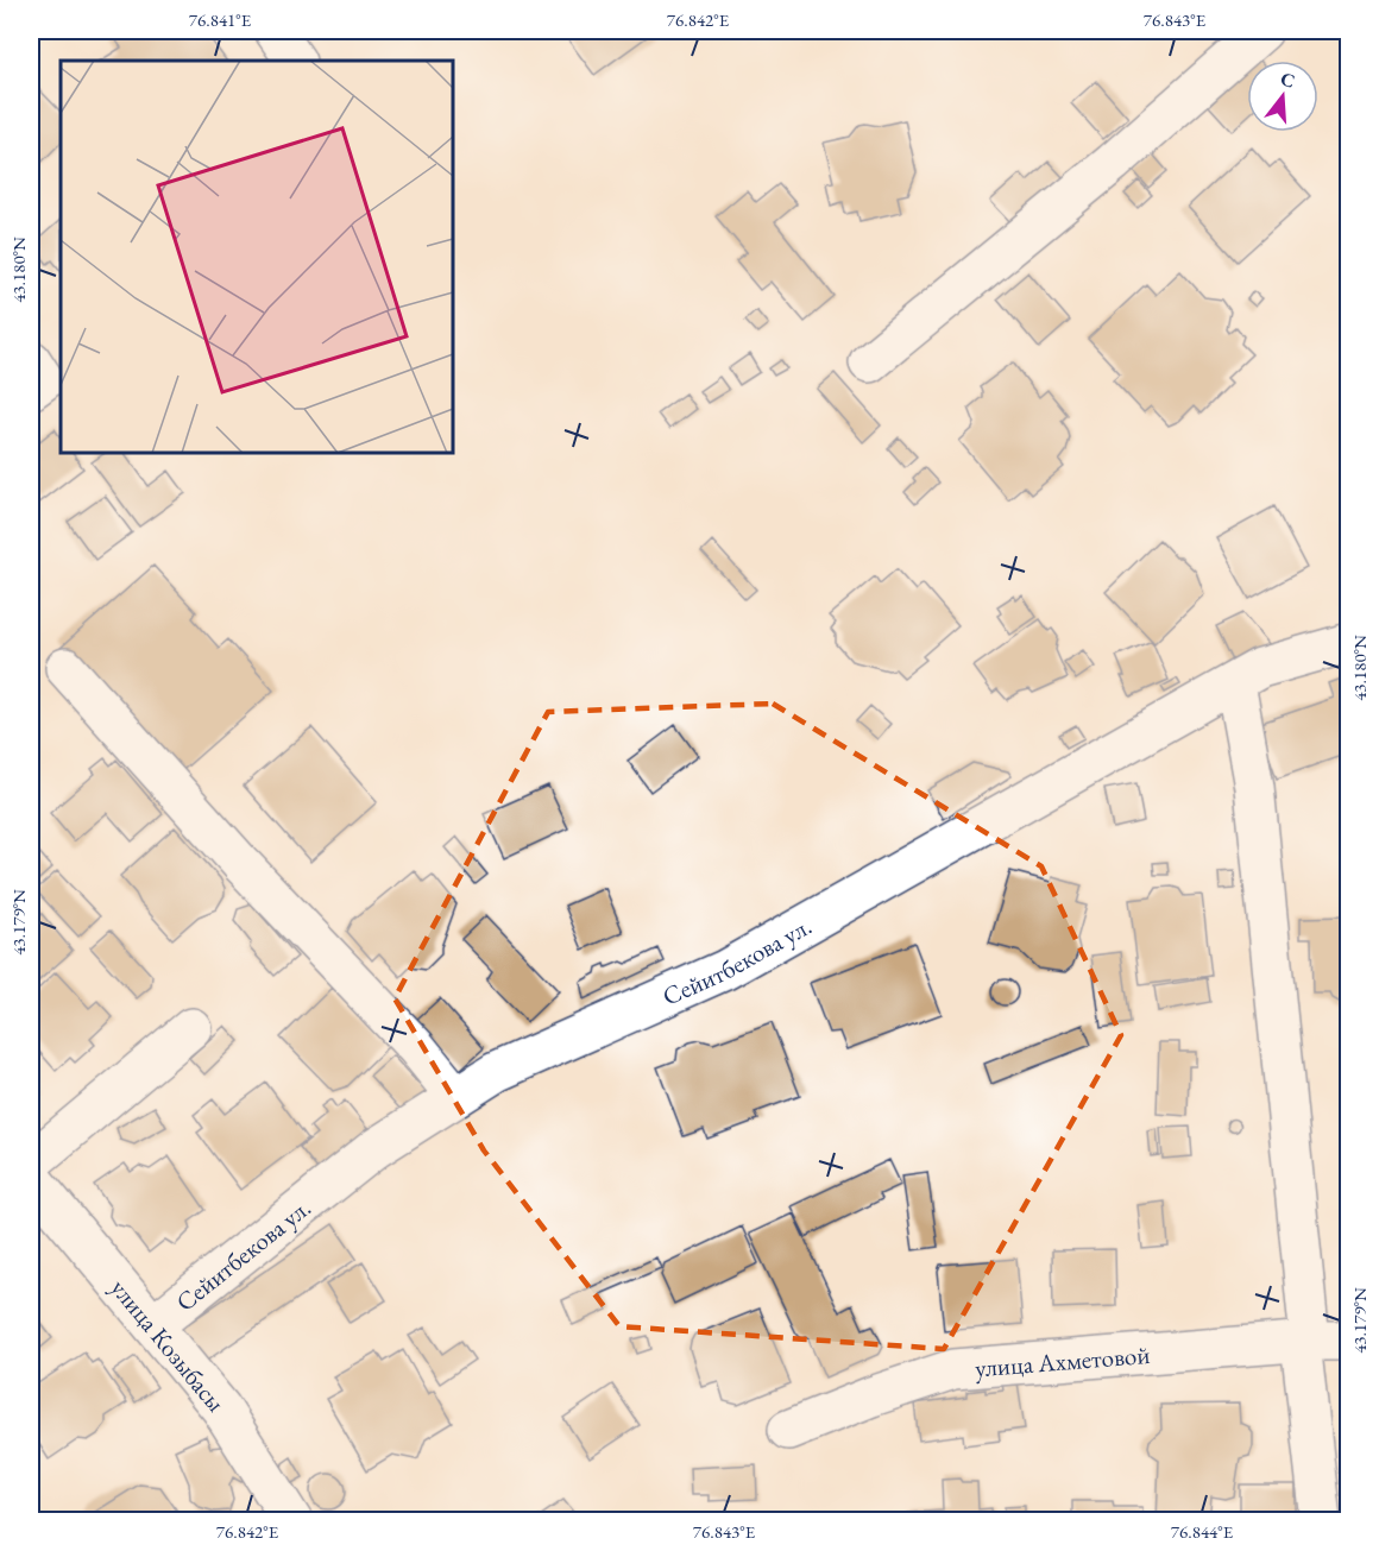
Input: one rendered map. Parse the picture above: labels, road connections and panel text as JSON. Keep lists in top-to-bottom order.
{
  "streets": {
    "street": ["Сейитбекова ул.", "улица Козыбасы", "улица Ахметовой"]
  },
  "crossings": [
    ["Сейитбекова ул.", "улица Козыбасы"]
  ],
  "north": "top",
  "coordinates": [
    "76.841°E",
    "76.842°E",
    "76.843°E",
    "43.180°N",
    "43.179°N",
    "76.844°E"
  ]
}
